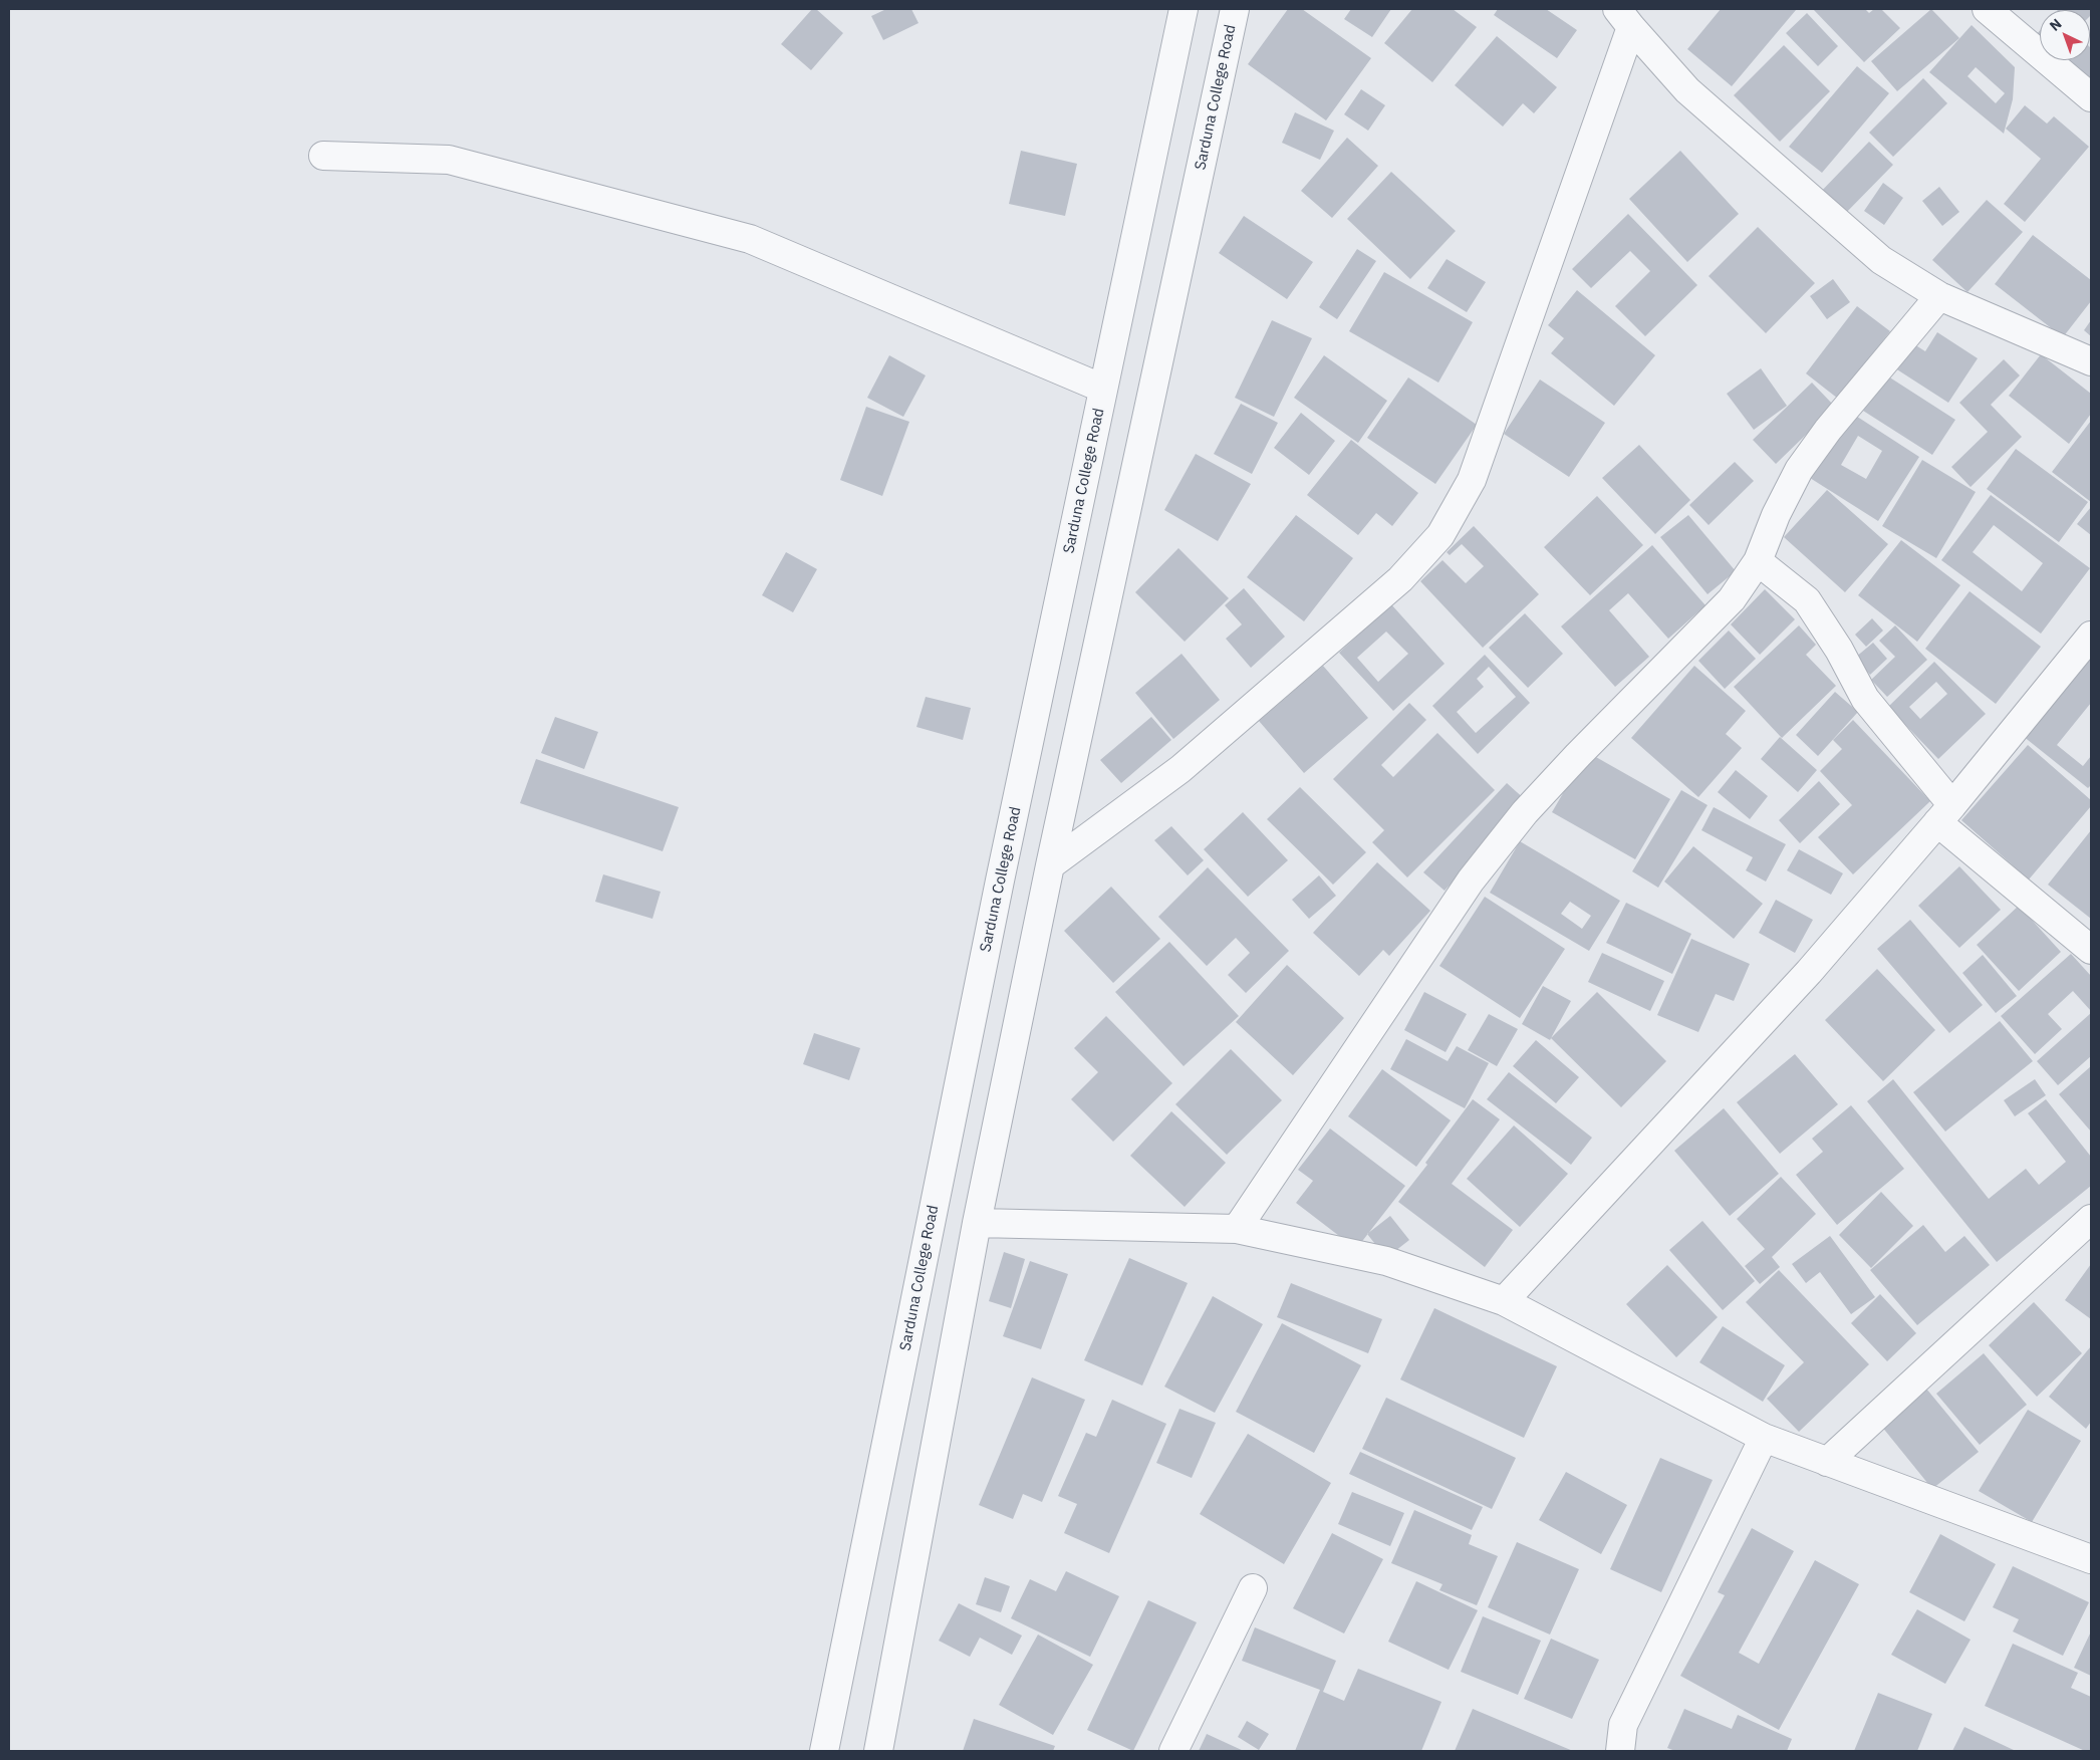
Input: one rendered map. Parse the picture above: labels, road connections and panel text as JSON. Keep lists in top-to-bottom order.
{
  "streets": {
    "street": ["Sarduna College Road"]
  },
  "north": "top left"
}
